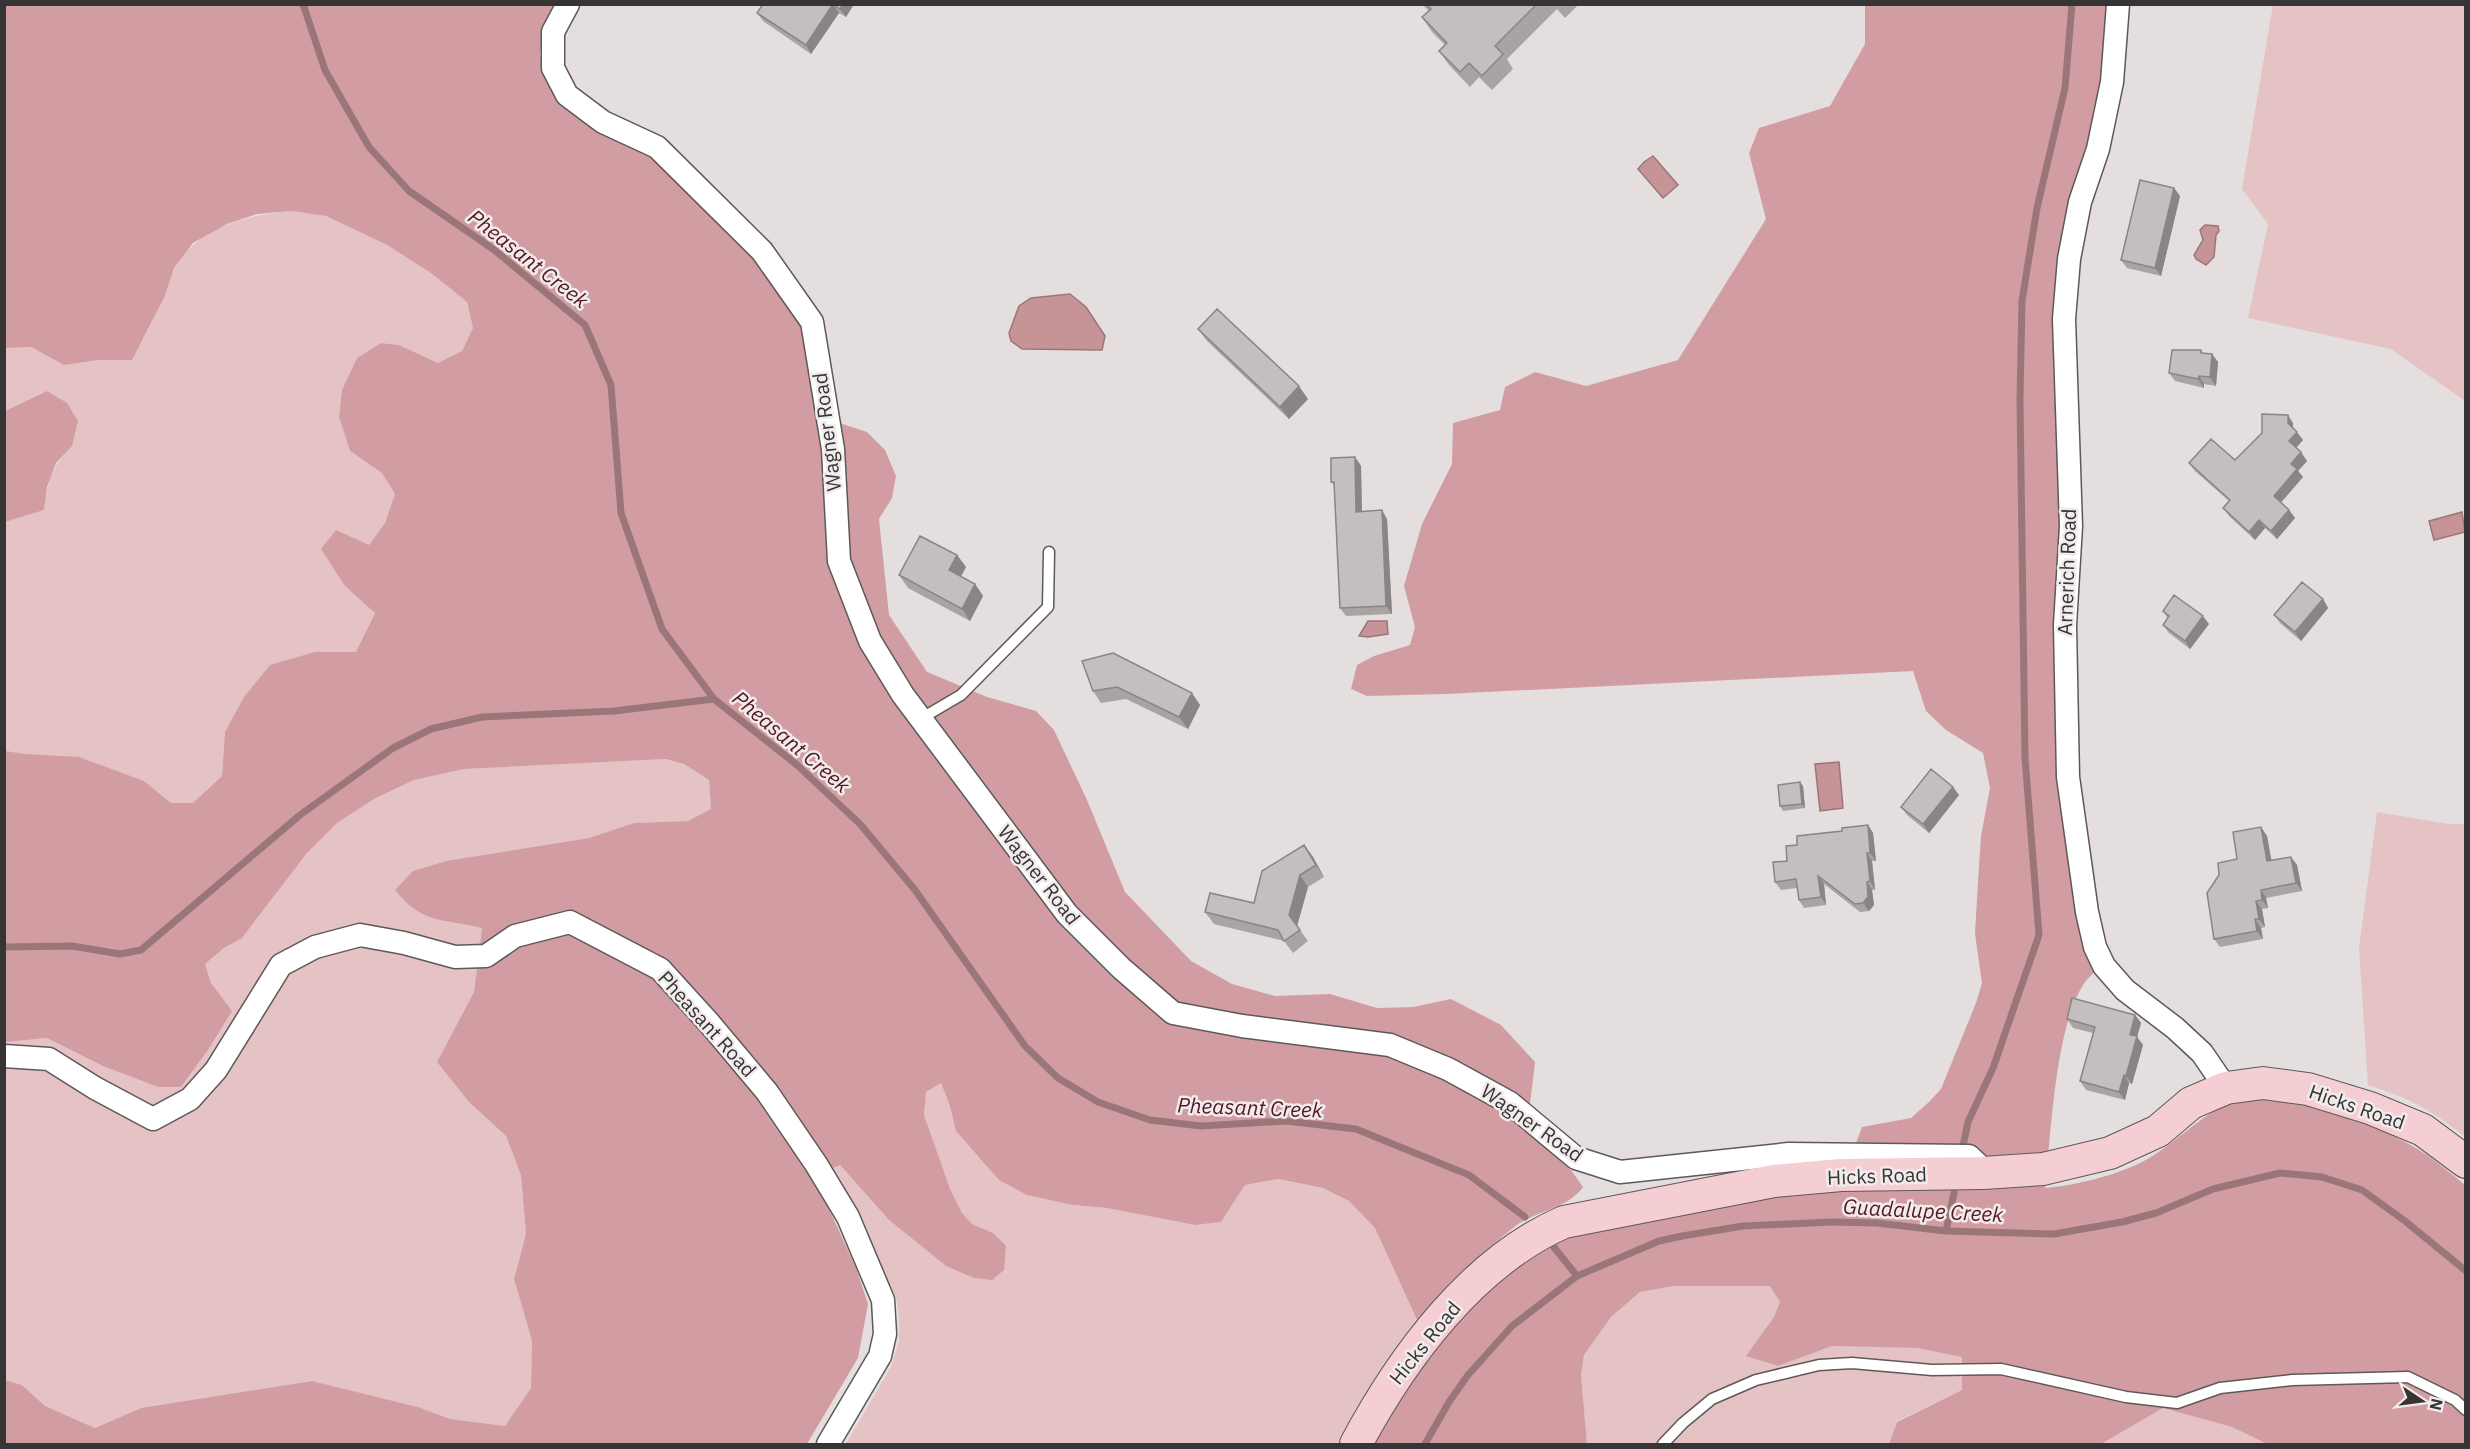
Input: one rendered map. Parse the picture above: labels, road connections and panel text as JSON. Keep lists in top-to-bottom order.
{
  "streets": {
    "street": [
      "Wagner Road",
      "Arnerich Road",
      "Pheasant Road",
      "Hicks Road"
    ]
  },
  "crossings": [
    ["Wagner Road", "Hicks Road"],
    ["Arnerich Road", "Hicks Road"]
  ],
  "water": ["Pheasant Creek", "Guadalupe Creek"],
  "north": "right"
}
